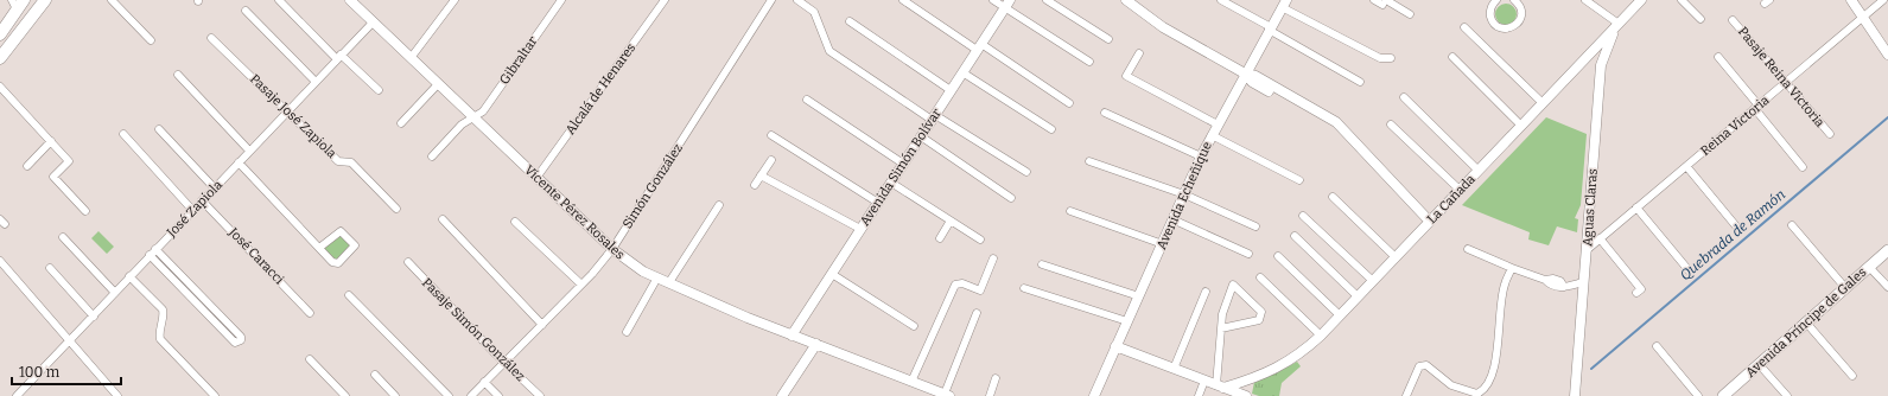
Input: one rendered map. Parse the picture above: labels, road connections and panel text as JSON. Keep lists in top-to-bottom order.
{
  "streets": {
    "main road": ["Avenida Príncipe de Gales"],
    "street": [
      "Gibraltar",
      "Pasaje Reina Victoria",
      "Alcalá de Henares",
      "Pasaje José Zapiola",
      "Reina Victoria",
      "Avenida Simón Bolívar",
      "Simón González",
      "Avenida Echeñique",
      "La Cañada",
      "Aguas Claras",
      "José Zapiola",
      "Vicente Pérez Rosales",
      "José Caracci",
      "Pasaje Simón González"
    ]
  },
  "crossings": [
    ["Gibraltar", "Vicente Pérez Rosales"],
    ["Pasaje Reina Victoria", "Reina Victoria"],
    ["Alcalá de Henares", "Vicente Pérez Rosales"],
    ["Pasaje José Zapiola", "José Zapiola"],
    ["Reina Victoria", "Aguas Claras"],
    ["Avenida Simón Bolívar", "Vicente Pérez Rosales"],
    ["Simón González", "Vicente Pérez Rosales"],
    ["Simón González", "Pasaje Simón González"],
    ["La Cañada", "Aguas Claras"],
    ["José Zapiola", "Vicente Pérez Rosales"],
    ["José Zapiola", "José Caracci"]
  ],
  "water": ["Quebrada de Ramón"],
  "scale_bar": "100 m"
}
